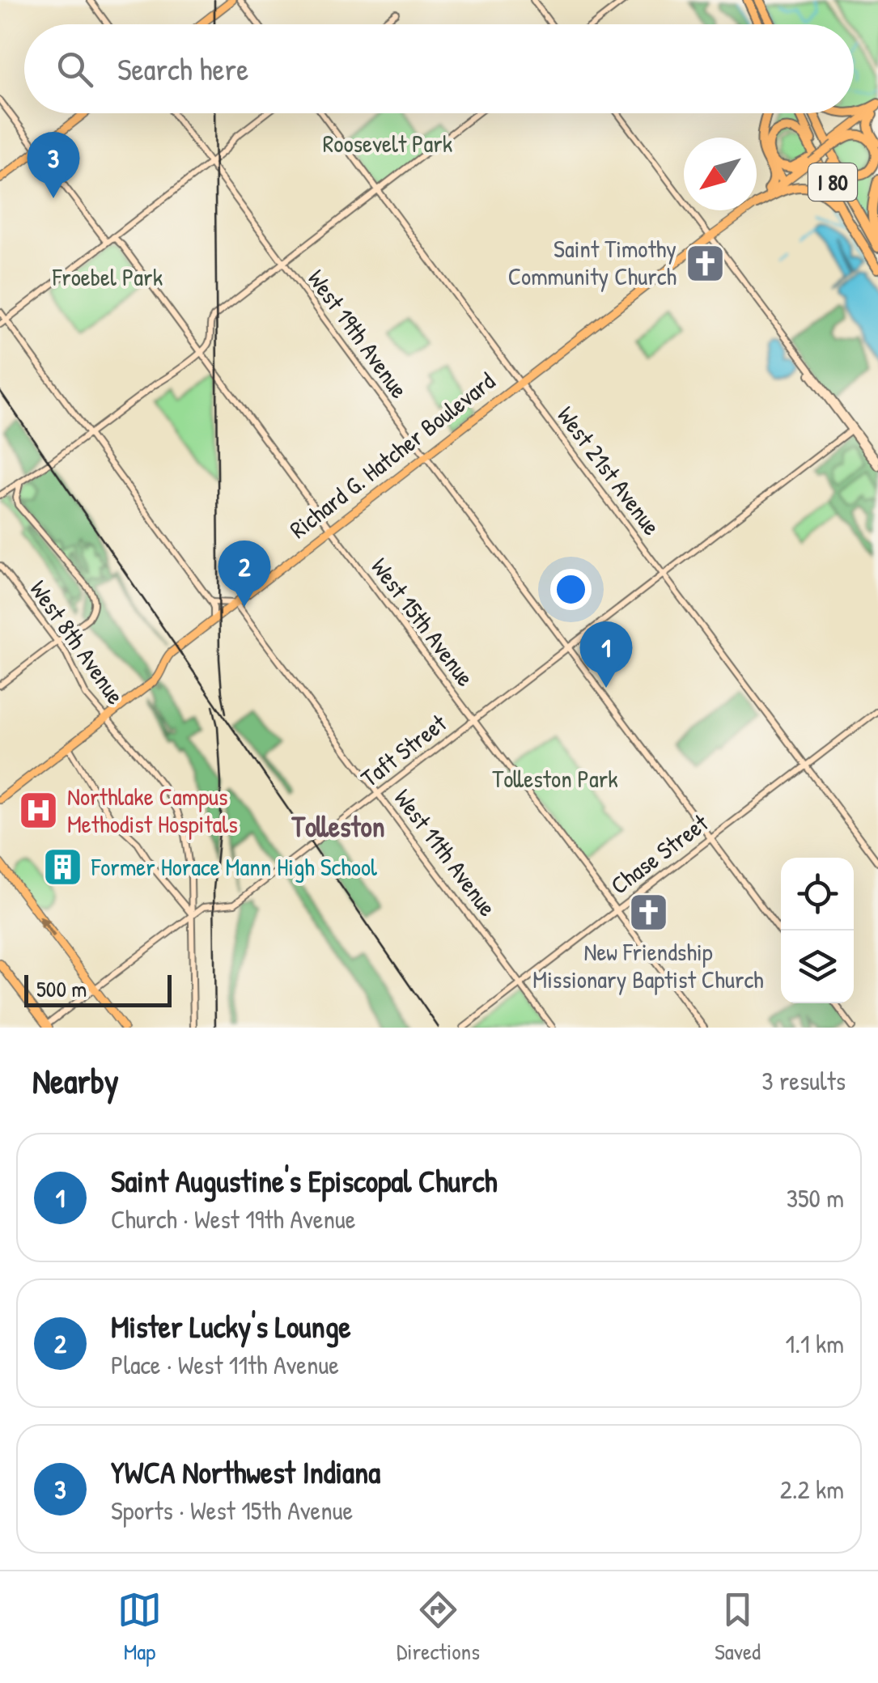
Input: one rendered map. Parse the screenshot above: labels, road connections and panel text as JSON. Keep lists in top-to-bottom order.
{
  "streets": {
    "highway": ["I 80"],
    "main road": ["Richard G. Hatcher Boulevard"],
    "street": [
      "West 19th Avenue",
      "West 21st Avenue",
      "West 15th Avenue",
      "West 8th Avenue",
      "Taft Street",
      "West 11th Avenue",
      "Chase Street"
    ]
  },
  "crossings": [
    ["West 19th Avenue", "Richard G. Hatcher Boulevard"],
    ["West 19th Avenue", "Taft Street"],
    ["West 19th Avenue", "Chase Street"],
    ["Richard G. Hatcher Boulevard", "West 21st Avenue"],
    ["Richard G. Hatcher Boulevard", "West 15th Avenue"],
    ["Richard G. Hatcher Boulevard", "West 8th Avenue"],
    ["Richard G. Hatcher Boulevard", "West 11th Avenue"],
    ["West 21st Avenue", "Taft Street"],
    ["West 21st Avenue", "Chase Street"],
    ["West 15th Avenue", "Taft Street"],
    ["West 15th Avenue", "Chase Street"],
    ["West 8th Avenue", "Taft Street"],
    ["Taft Street", "West 11th Avenue"],
    ["West 11th Avenue", "Chase Street"]
  ],
  "districts": ["Tolleston"],
  "parks": ["Roosevelt Park", "Froebel Park", "Tolleston Park"],
  "places": {
    "church": ["Saint Timothy Community Church", "New Friendship Missionary Baptist Church"],
    "hospital": ["Northlake Campus Methodist Hospitals"],
    "building": ["Former Horace Mann High School"]
  },
  "scale_bar": "500 m",
  "north": "bottom left",
  "page": {
    "search": "Search here",
    "pins": ["3", "2", "1"],
    "scale": "500 m",
    "heading": ["Nearby", "3 results"],
    "list": [
      {
        "mark": "1",
        "name": "Saint Augustine's Episcopal Church",
        "note": "Church · West 19th Avenue",
        "value": "350 m"
      },
      {
        "mark": "2",
        "name": "Mister Lucky's Lounge",
        "note": "Place · West 11th Avenue",
        "value": "1.1 km"
      },
      {
        "mark": "3",
        "name": "YWCA Northwest Indiana",
        "note": "Sports · West 15th Avenue",
        "value": "2.2 km"
      }
    ],
    "nav": ["Map", "Directions", "Saved"]
  }
}
